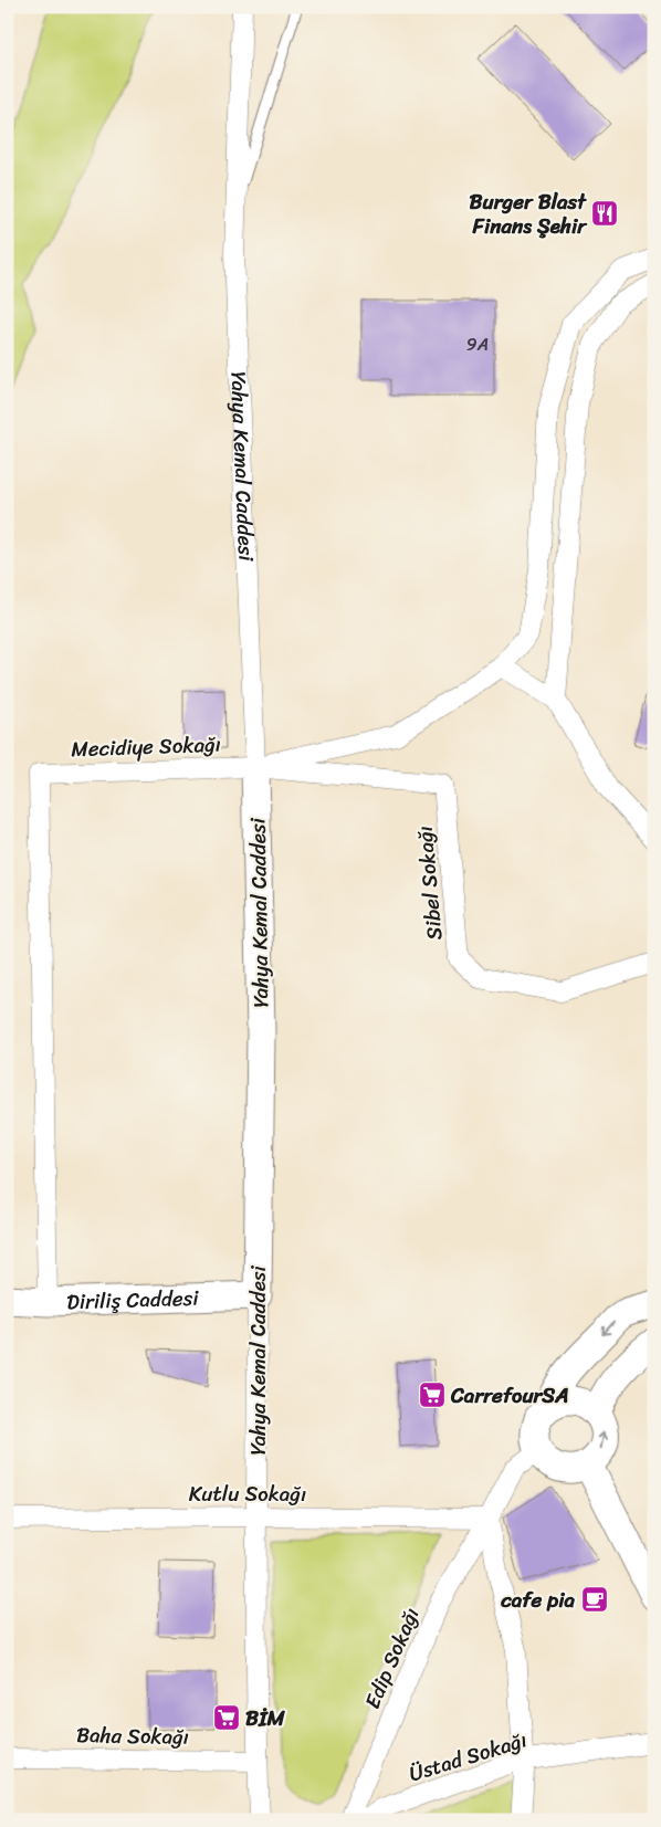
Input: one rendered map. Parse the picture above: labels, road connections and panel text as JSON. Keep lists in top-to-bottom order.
{
  "streets": {
    "street": [
      "Yahya Kemal Caddesi",
      "Mecidiye Sokağı",
      "Sibel Sokağı",
      "Diriliş Caddesi",
      "Kutlu Sokağı",
      "Edip Sokağı",
      "Baha Sokağı",
      "Üstad Sokağı"
    ]
  },
  "crossings": [
    ["Yahya Kemal Caddesi", "Mecidiye Sokağı"],
    ["Yahya Kemal Caddesi", "Sibel Sokağı"],
    ["Yahya Kemal Caddesi", "Diriliş Caddesi"],
    ["Yahya Kemal Caddesi", "Kutlu Sokağı"],
    ["Yahya Kemal Caddesi", "Baha Sokağı"],
    ["Mecidiye Sokağı", "Sibel Sokağı"],
    ["Mecidiye Sokağı", "Diriliş Caddesi"],
    ["Kutlu Sokağı", "Edip Sokağı"]
  ],
  "places": {
    "restaurant": ["Burger Blast Finans Şehir"],
    "supermarket": ["CarrefourSA", "BİM"],
    "cafe": ["cafe pia"]
  },
  "house_numbers": ["9A"]
}
